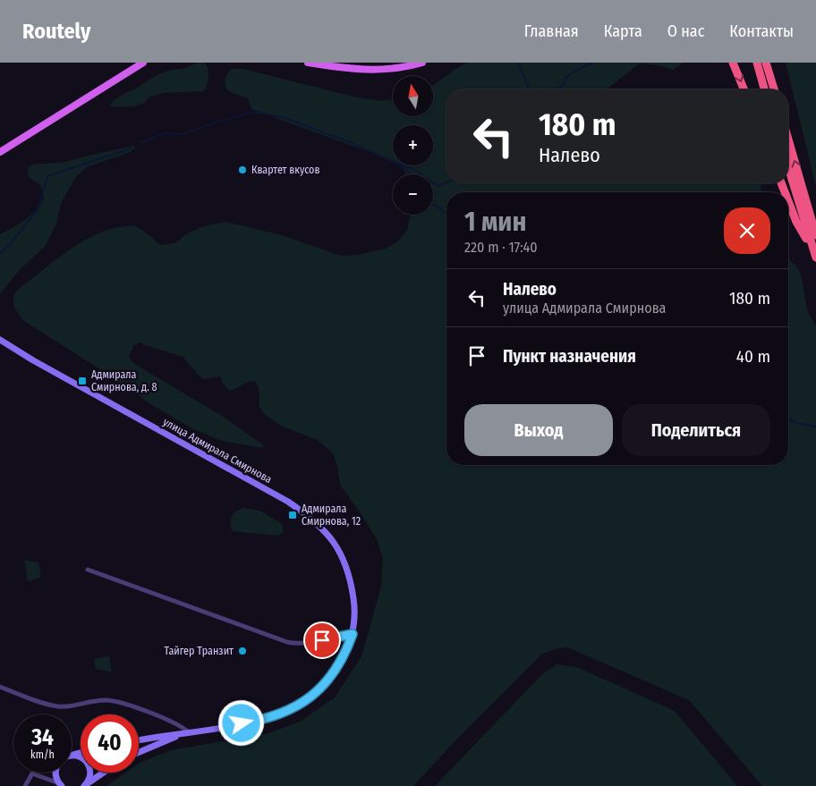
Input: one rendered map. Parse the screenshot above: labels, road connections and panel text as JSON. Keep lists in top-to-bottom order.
{
  "streets": {
    "street": ["улица Адмирала Смирнова"]
  },
  "places": {
    "other": ["Квартет вкусов", "Тайгер Транзит"],
    "transit": ["Адмирала Смирнова, д. 8", "Адмирала Смирнова, 12"]
  },
  "north": "top",
  "page": {
    "header": "Routely",
    "nav": [
      "Главная",
      "Карта",
      "О нас",
      "Контакты"
    ],
    "map_buttons": ["+", "−"],
    "turn": ["180 m", "Налево"],
    "heading": ["1 мин", "220 m · 17:40"],
    "list": [
      {
        "name": "Налево",
        "note": "улица Адмирала Смирнова",
        "value": "180 m"
      },
      {
        "name": "Пункт назначения",
        "value": "40 m"
      }
    ],
    "buttons": ["Выход", "Поделиться"],
    "speed": "34 km/h",
    "limit": "40"
  }
}
